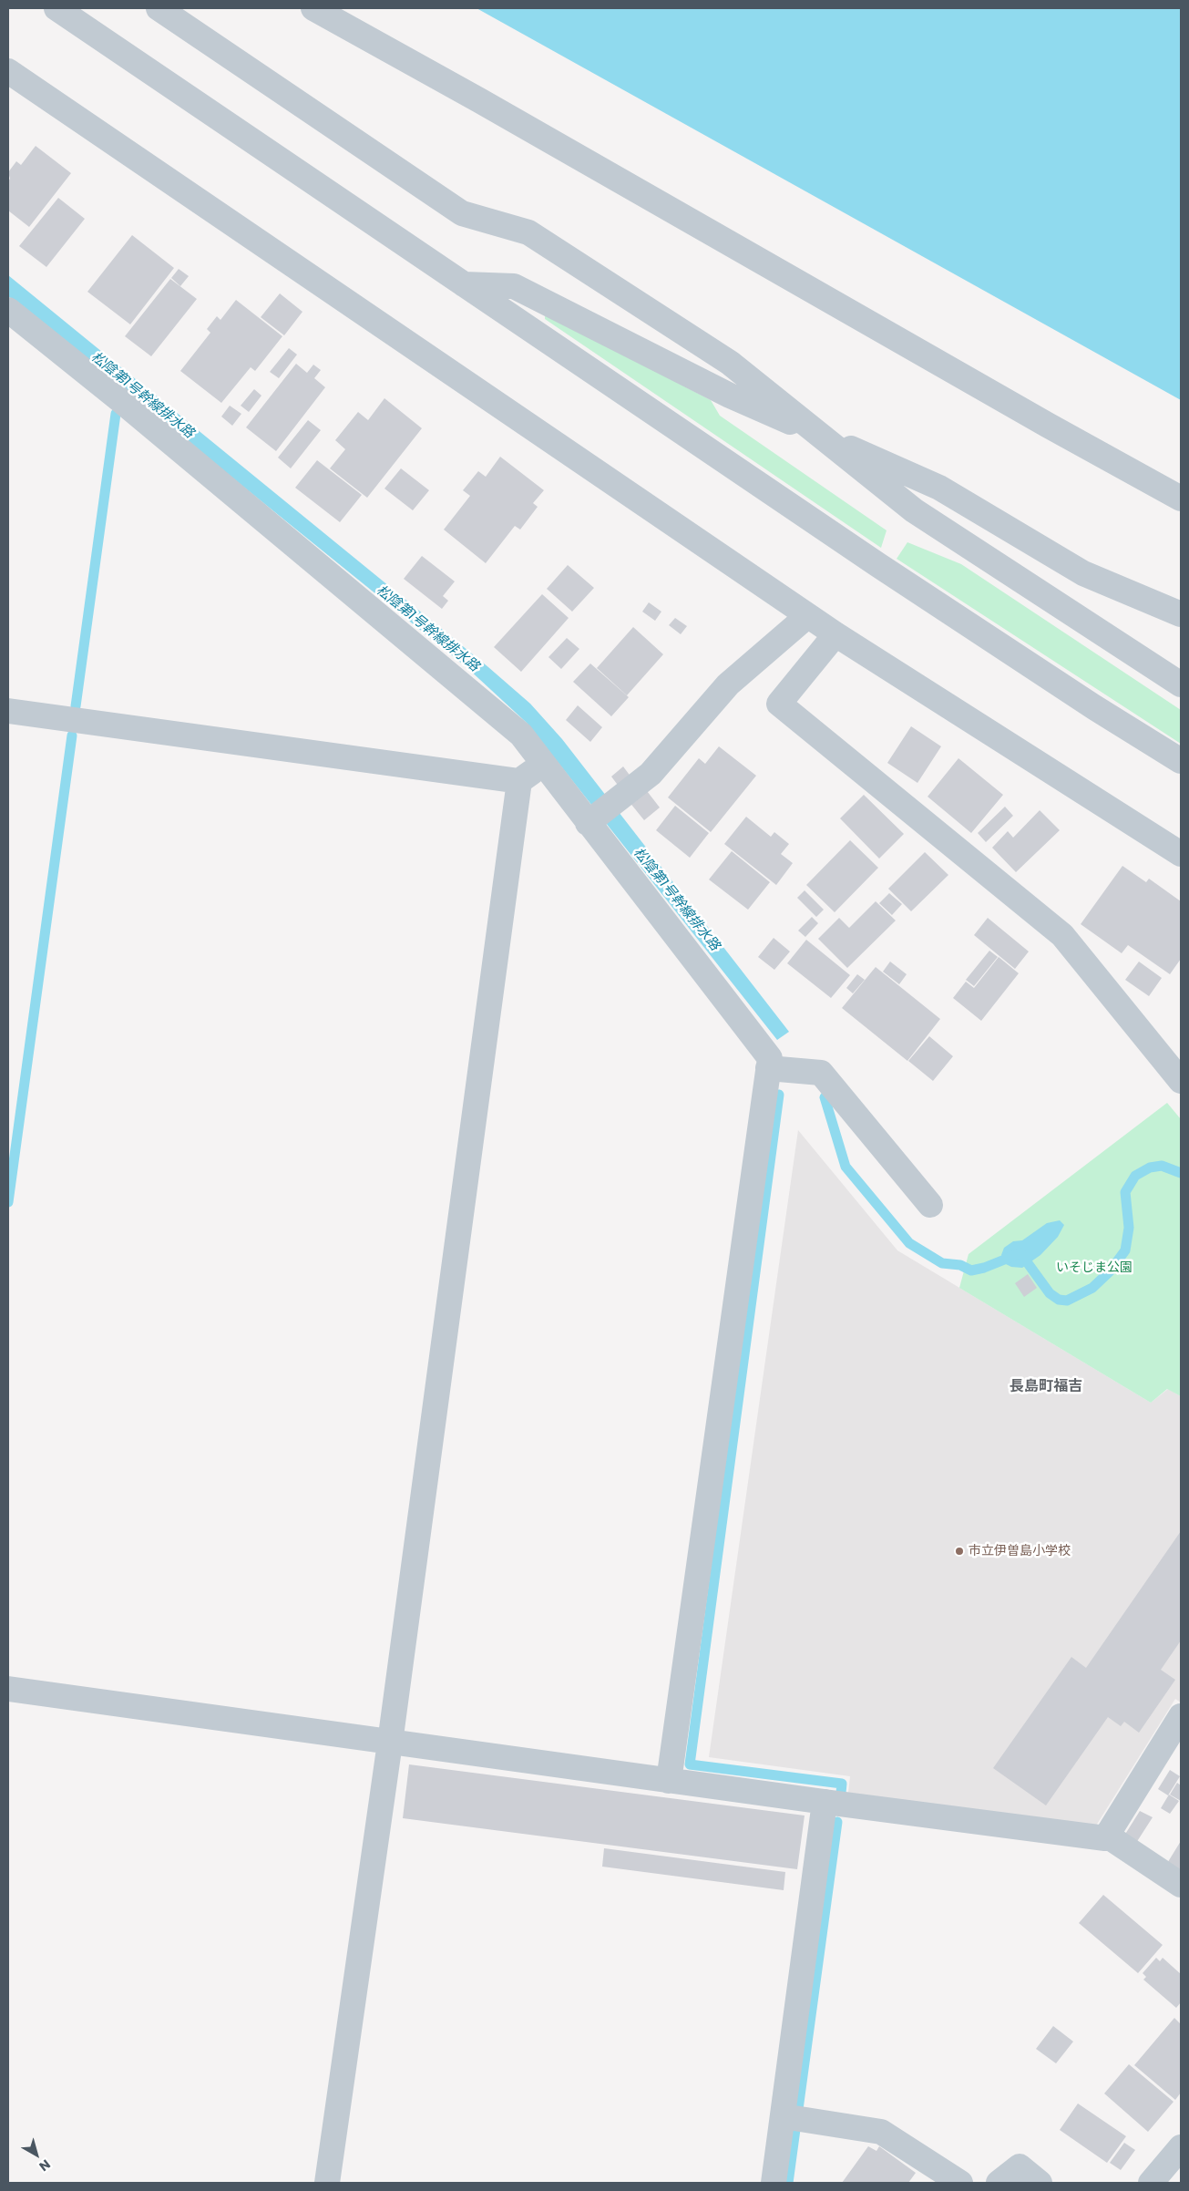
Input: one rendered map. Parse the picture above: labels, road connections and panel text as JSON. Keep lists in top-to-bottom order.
{
  "districts": ["長島町福吉"],
  "water": ["松陰第1号幹線排水路"],
  "parks": ["いそじま公園"],
  "places": ["市立伊曽島小学校"],
  "north": "bottom right"
}
